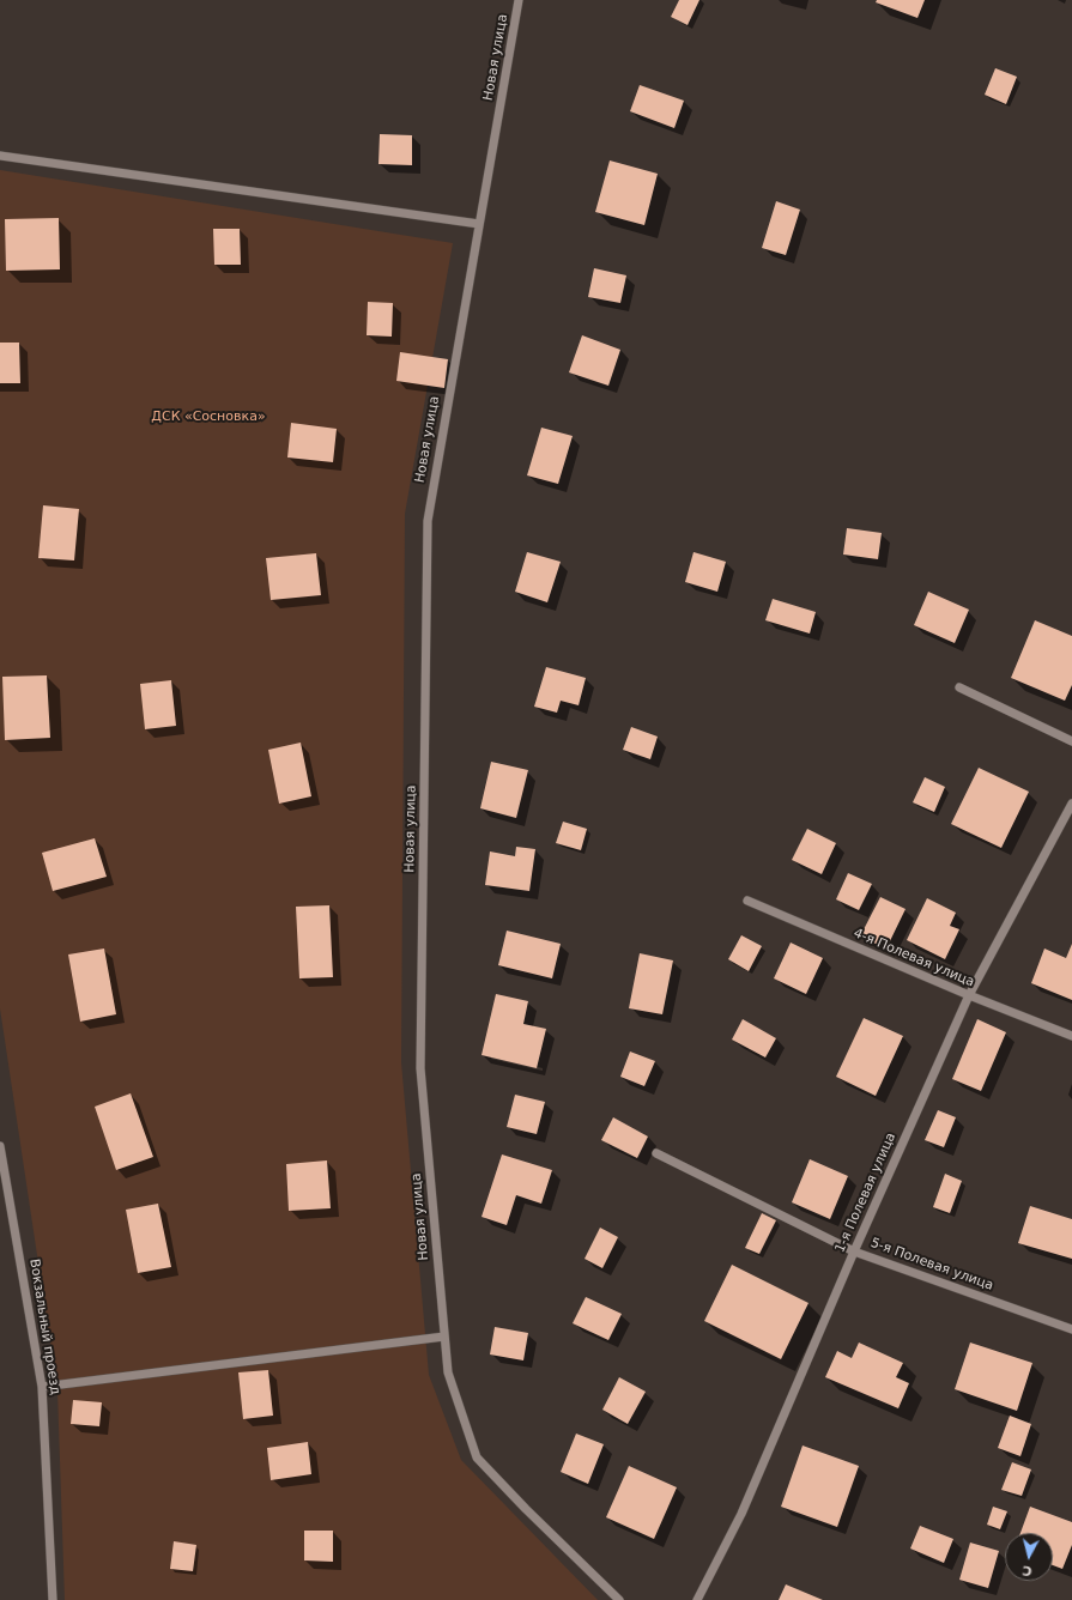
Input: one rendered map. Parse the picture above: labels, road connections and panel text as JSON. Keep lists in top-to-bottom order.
{
  "streets": {
    "street": [
      "Новая улица",
      "4-я Полевая улица",
      "1-я Полевая улица",
      "5-я Полевая улица",
      "Вокзальный проезд"
    ]
  },
  "crossings": [
    ["4-я Полевая улица", "1-я Полевая улица"],
    ["1-я Полевая улица", "5-я Полевая улица"]
  ],
  "parks": ["ДСК «Сосновка»"],
  "north": "bottom"
}
